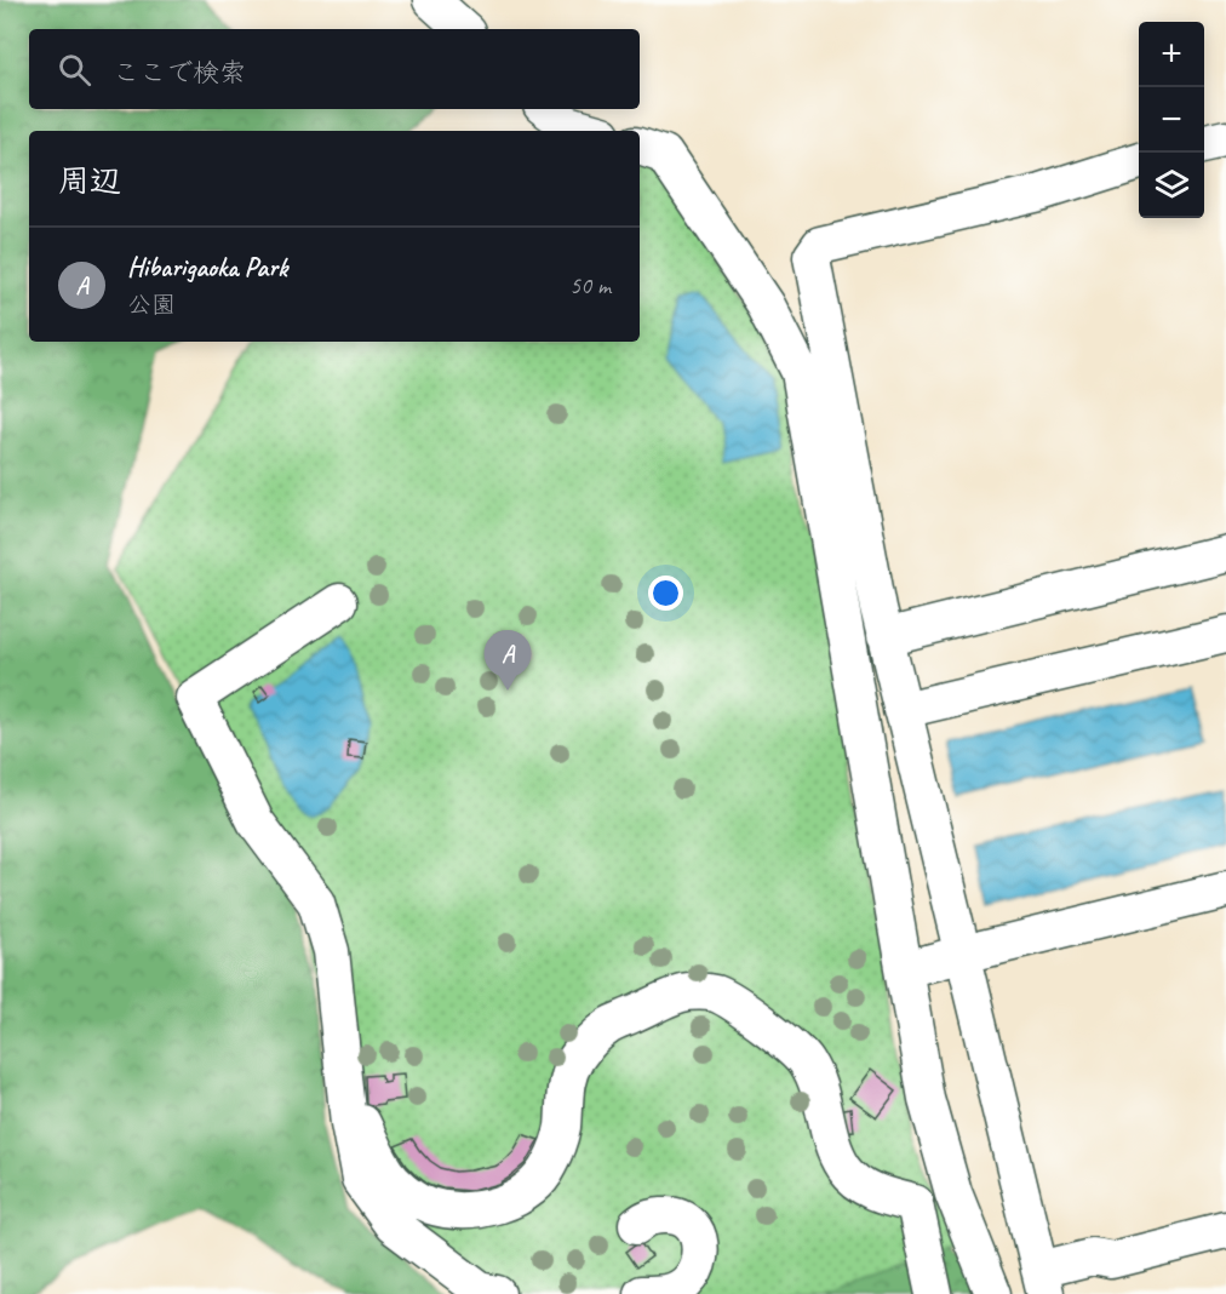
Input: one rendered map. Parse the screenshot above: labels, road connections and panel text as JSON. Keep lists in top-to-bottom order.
{
  "page": {
    "map_buttons": ["+", "−"],
    "search": "ここで検索",
    "heading": "周辺",
    "list": [
      {
        "mark": "A",
        "name": "Hibarigaoka Park",
        "note": "公園",
        "value": "50 m"
      }
    ],
    "pins": "A"
  }
}
